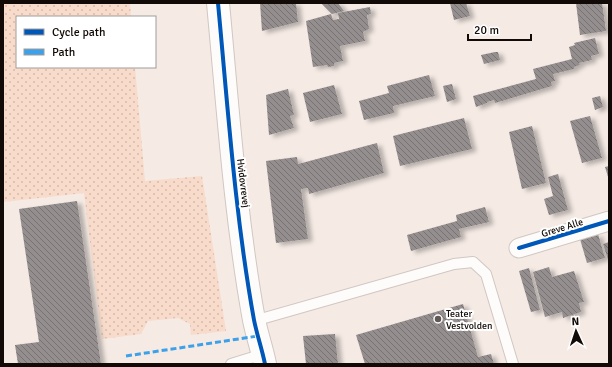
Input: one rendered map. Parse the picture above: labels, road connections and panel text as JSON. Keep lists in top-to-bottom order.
{
  "streets": {
    "street": ["Hvidovrevej", "Greve Alle"]
  },
  "places": ["Teater Vestvolden"],
  "legend": ["Cycle path", "Path"],
  "scale_bar": "20 m",
  "north": "top"
}
